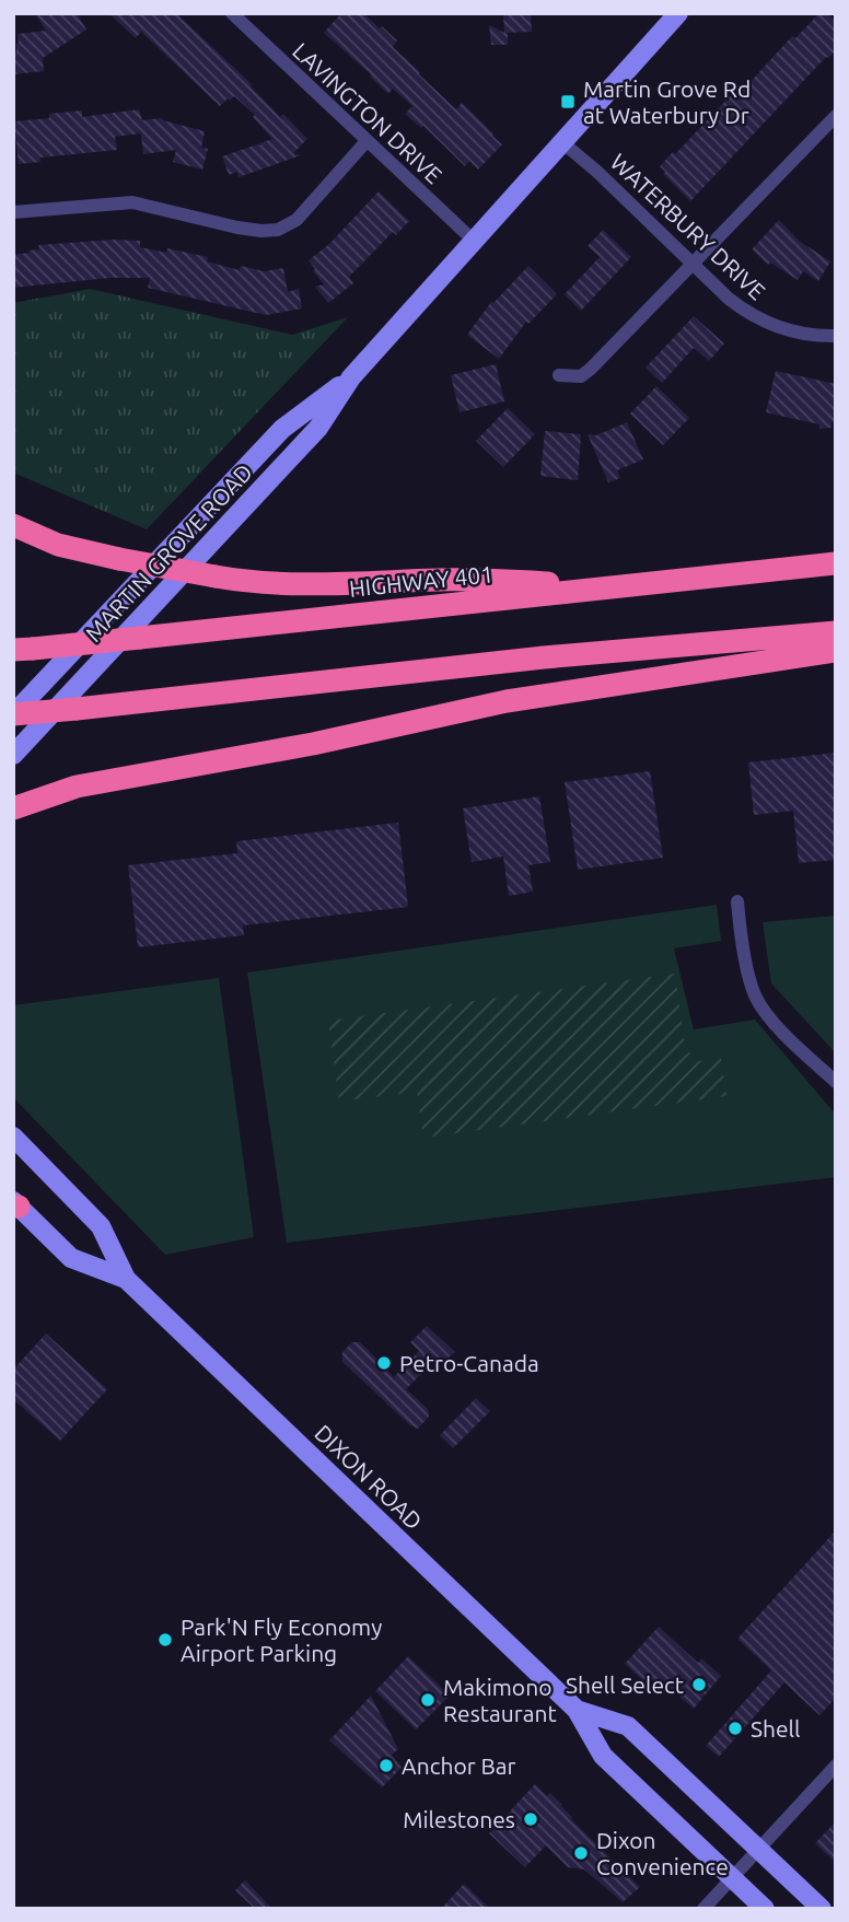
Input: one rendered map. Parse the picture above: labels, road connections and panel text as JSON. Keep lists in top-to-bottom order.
{
  "streets": {
    "highway": ["HIGHWAY 401"],
    "main road": ["MARTIN GROVE ROAD", "DIXON ROAD"],
    "street": ["LAVINGTON DRIVE", "WATERBURY DRIVE"]
  },
  "crossings": [
    ["LAVINGTON DRIVE", "MARTIN GROVE ROAD"],
    ["WATERBURY DRIVE", "MARTIN GROVE ROAD"]
  ],
  "places": {
    "transit": ["Martin Grove Rd at Waterbury Dr"],
    "other": [
      "Petro-Canada",
      "Park'N Fly Economy Airport Parking",
      "Shell Select",
      "Makimono Restaurant",
      "Shell",
      "Anchor Bar",
      "Milestones",
      "Dixon Convenience"
    ]
  }
}
